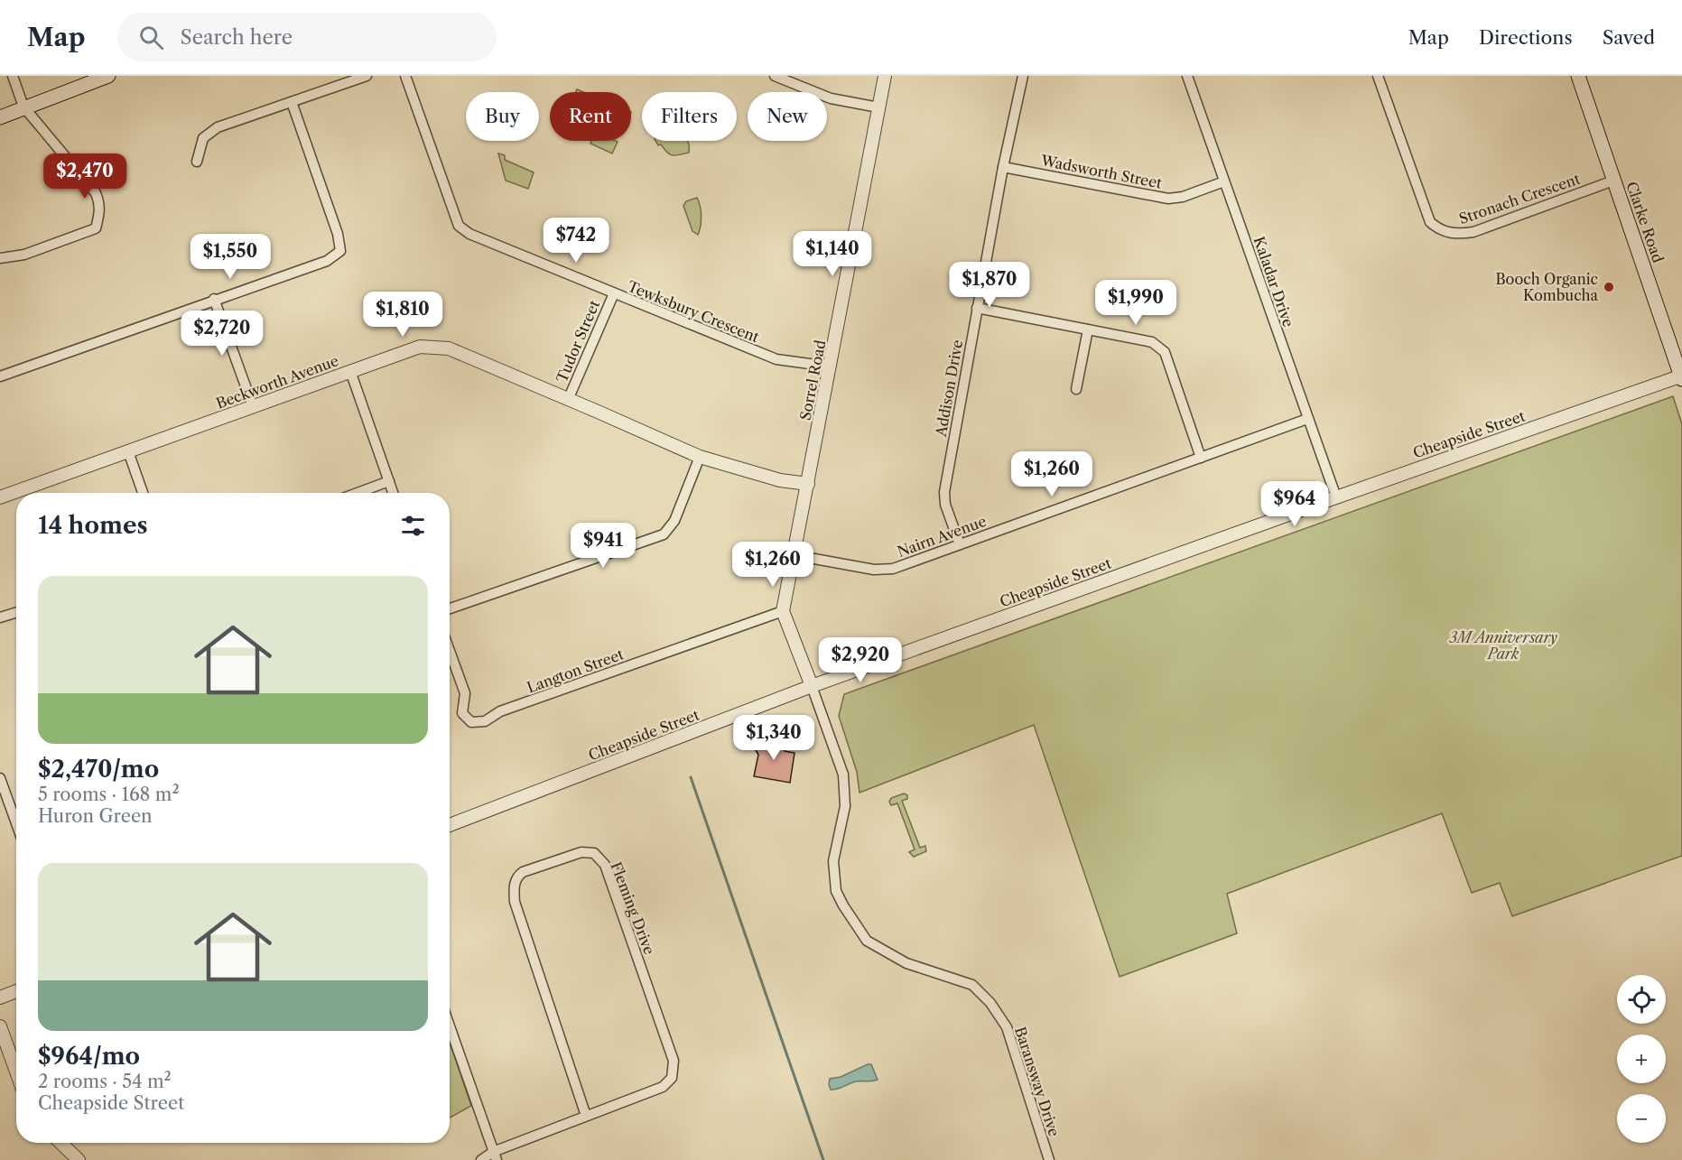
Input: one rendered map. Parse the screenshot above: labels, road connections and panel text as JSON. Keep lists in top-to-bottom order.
{
  "streets": {
    "main road": ["Clarke Road"],
    "street": [
      "Wadsworth Street",
      "Stronach Crescent",
      "Kaladar Drive",
      "Tewksbury Crescent",
      "Tudor Street",
      "Sorrel Road",
      "Beckworth Avenue",
      "Addison Drive",
      "Cheapside Street",
      "Nairn Avenue",
      "Langton Street",
      "Fleming Drive",
      "Baransway Drive"
    ]
  },
  "crossings": [
    ["Wadsworth Street", "Kaladar Drive"],
    ["Wadsworth Street", "Addison Drive"],
    ["Stronach Crescent", "Clarke Road"],
    ["Clarke Road", "Cheapside Street"],
    ["Kaladar Drive", "Cheapside Street"],
    ["Kaladar Drive", "Nairn Avenue"],
    ["Tewksbury Crescent", "Tudor Street"],
    ["Tewksbury Crescent", "Sorrel Road"],
    ["Tudor Street", "Beckworth Avenue"],
    ["Sorrel Road", "Beckworth Avenue"],
    ["Sorrel Road", "Nairn Avenue"],
    ["Sorrel Road", "Langton Street"],
    ["Addison Drive", "Nairn Avenue"],
    ["Cheapside Street", "Baransway Drive"]
  ],
  "parks": ["3M Anniversary Park"],
  "places": ["Booch Organic Kombucha"],
  "page": {
    "header": "Map",
    "search": "Search here",
    "nav": ["Map", "Directions", "Saved"],
    "chip": [
      "Buy",
      "Rent",
      "Filters",
      "New"
    ],
    "price": [
      "$2,470",
      "$742",
      "$1,140",
      "$1,550",
      "$1,870",
      "$1,990",
      "$1,810",
      "$2,720",
      "$1,260",
      "$964",
      "$941",
      "$1,260",
      "$2,920",
      "$1,340"
    ],
    "heading": "14 homes",
    "list": [
      {
        "name": "$2,470/mo",
        "note": "5 rooms · 168 m² · Huron Green"
      },
      {
        "name": "$964/mo",
        "note": "2 rooms · 54 m² · Cheapside Street"
      }
    ],
    "map_buttons": ["+", "−"]
  }
}
